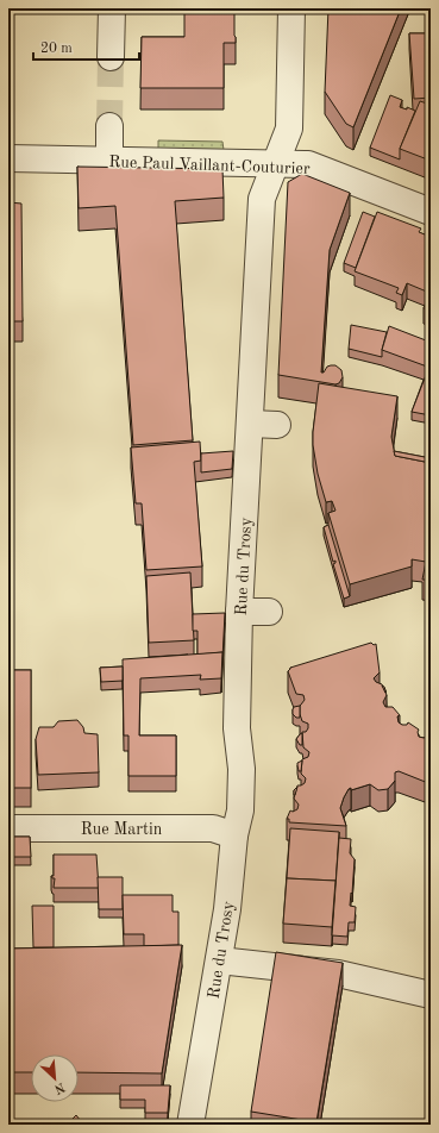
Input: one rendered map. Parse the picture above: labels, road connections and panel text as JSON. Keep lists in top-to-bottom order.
{
  "streets": {
    "street": ["Rue Paul Vaillant-Couturier", "Rue du Trosy", "Rue Martin"]
  },
  "crossings": [
    ["Rue Paul Vaillant-Couturier", "Rue du Trosy"],
    ["Rue du Trosy", "Rue Martin"]
  ],
  "scale_bar": "20 m",
  "north": "bottom right"
}
